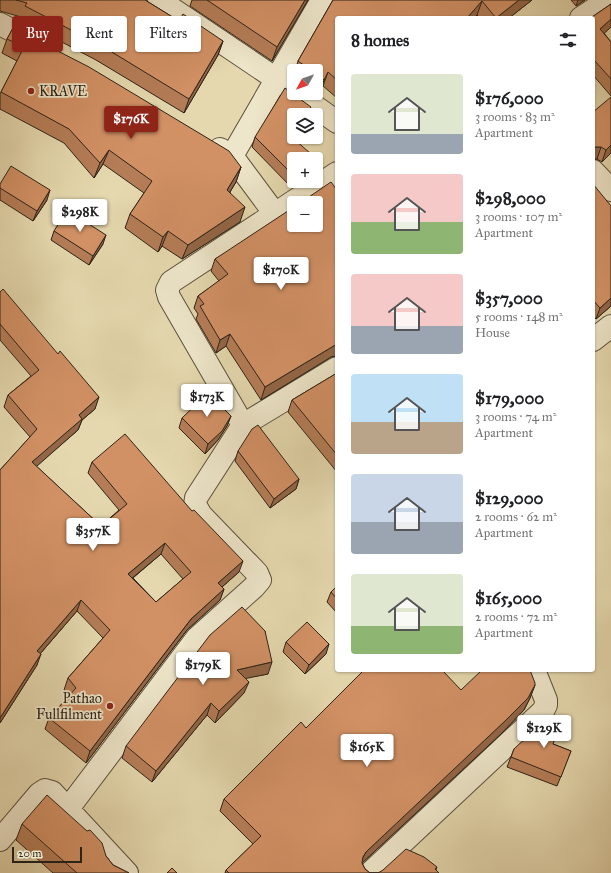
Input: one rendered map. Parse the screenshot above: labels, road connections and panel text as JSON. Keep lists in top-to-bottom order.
{
  "places": ["KRAVE", "Pathao Fullfilment"],
  "scale_bar": "20 m",
  "north": "bottom left",
  "page": {
    "chip": ["Buy", "Rent", "Filters"],
    "heading": "8 homes",
    "map_buttons": ["+", "−"],
    "list": [
      {
        "name": "$176,000",
        "note": "3 rooms · 83 m² · Apartment"
      },
      {
        "name": "$298,000",
        "note": "3 rooms · 107 m² · Apartment"
      },
      {
        "name": "$357,000",
        "note": "5 rooms · 148 m² · House"
      },
      {
        "name": "$179,000",
        "note": "3 rooms · 74 m² · Apartment"
      },
      {
        "name": "$129,000",
        "note": "2 rooms · 62 m² · Apartment"
      },
      {
        "name": "$165,000",
        "note": "2 rooms · 72 m² · Apartment"
      }
    ],
    "price": [
      "$176K",
      "$298K",
      "$170K",
      "$173K",
      "$357K",
      "$179K",
      "$129K",
      "$165K"
    ],
    "scale": "20 m"
  }
}
